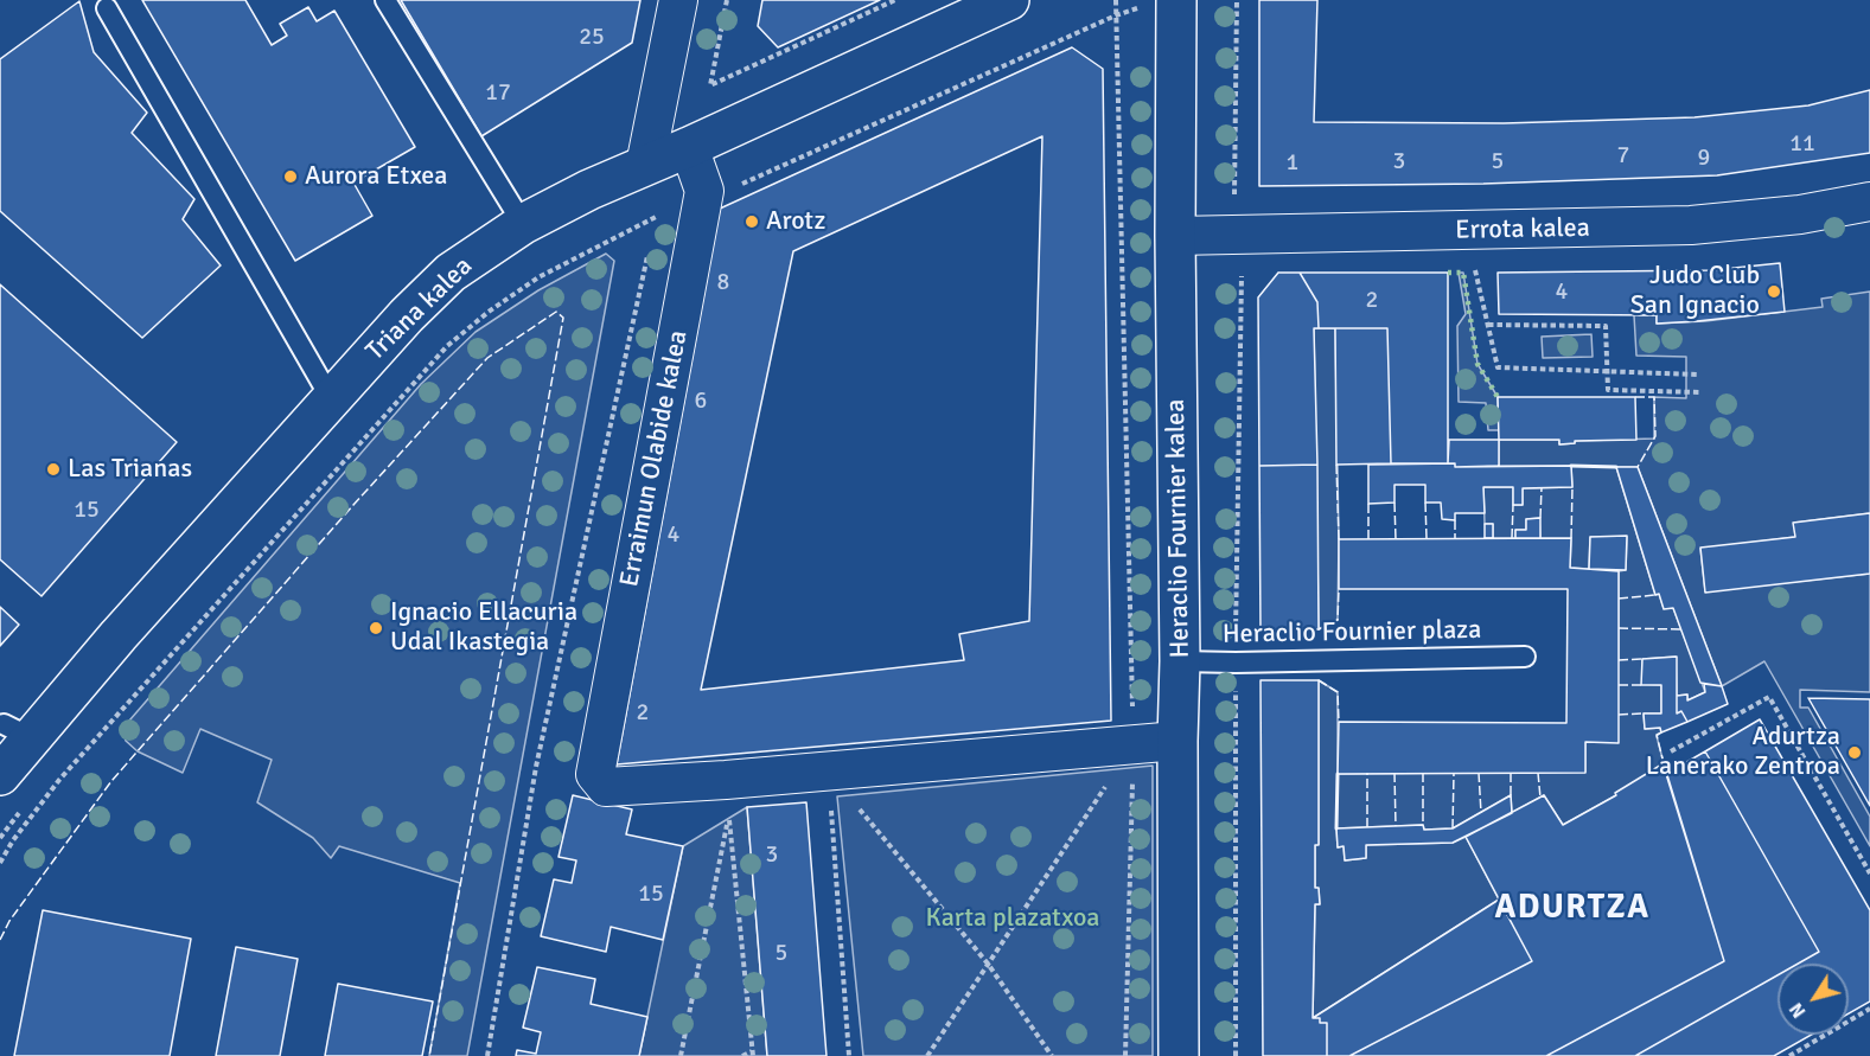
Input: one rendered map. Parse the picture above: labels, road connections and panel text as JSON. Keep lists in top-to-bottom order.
{
  "streets": {
    "main road": ["Triana kalea", "Heraclio Fournier kalea"],
    "street": ["Errota kalea", "Erraimun Olabide kalea"],
    "lane": ["Heraclio Fournier plaza"]
  },
  "crossings": [
    ["Errota kalea", "Heraclio Fournier kalea"],
    ["Triana kalea", "Erraimun Olabide kalea"],
    ["Heraclio Fournier kalea", "Heraclio Fournier plaza"]
  ],
  "districts": ["ADURTZA"],
  "parks": ["Karta plazatxoa"],
  "places": [
    "Aurora Etxea",
    "Arotz",
    "Judo Club San Ignacio",
    "Las Trianas",
    "Ignacio Ellacuria Udal Ikastegia",
    "Adurtza Lanerako Zentroa"
  ],
  "house_numbers": [
    "25",
    "17",
    "11",
    "7",
    "9",
    "3",
    "5",
    "1",
    "8",
    "4",
    "2",
    "6",
    "15",
    "4",
    "2",
    "3",
    "15",
    "5"
  ],
  "north": "bottom left"
}
